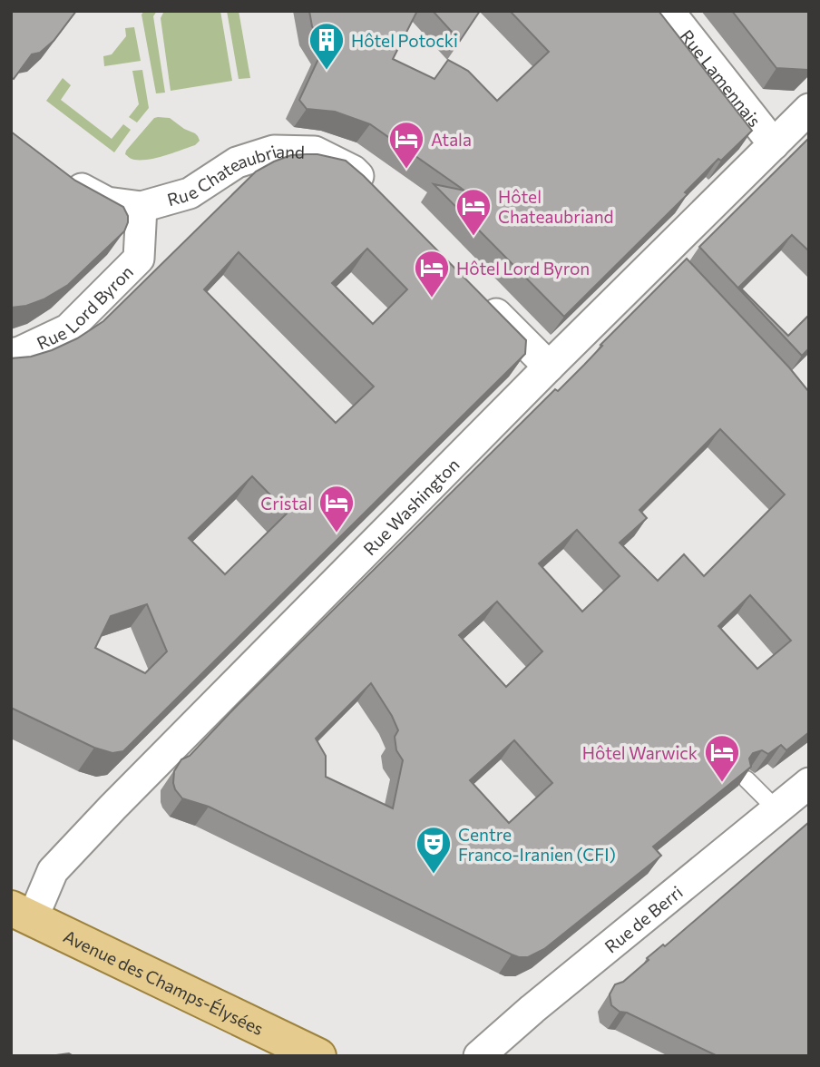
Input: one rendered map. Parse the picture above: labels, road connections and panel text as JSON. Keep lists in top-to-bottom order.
{
  "streets": {
    "main road": ["Avenue des Champs-Élysées"],
    "street": [
      "Rue Lamennais",
      "Rue Chateaubriand",
      "Rue Lord Byron",
      "Rue Washington",
      "Rue de Berri"
    ]
  },
  "crossings": [
    ["Rue Lamennais", "Rue Washington"],
    ["Rue Chateaubriand", "Rue Lord Byron"],
    ["Rue Washington", "Avenue des Champs-Élysées"]
  ],
  "places": {
    "building": ["Hôtel Potocki"],
    "hotel": [
      "Atala",
      "Hôtel Chateaubriand",
      "Hôtel Lord Byron",
      "Cristal",
      "Hôtel Warwick"
    ],
    "theatre": ["Centre Franco-Iranien (CFI)"]
  }
}
